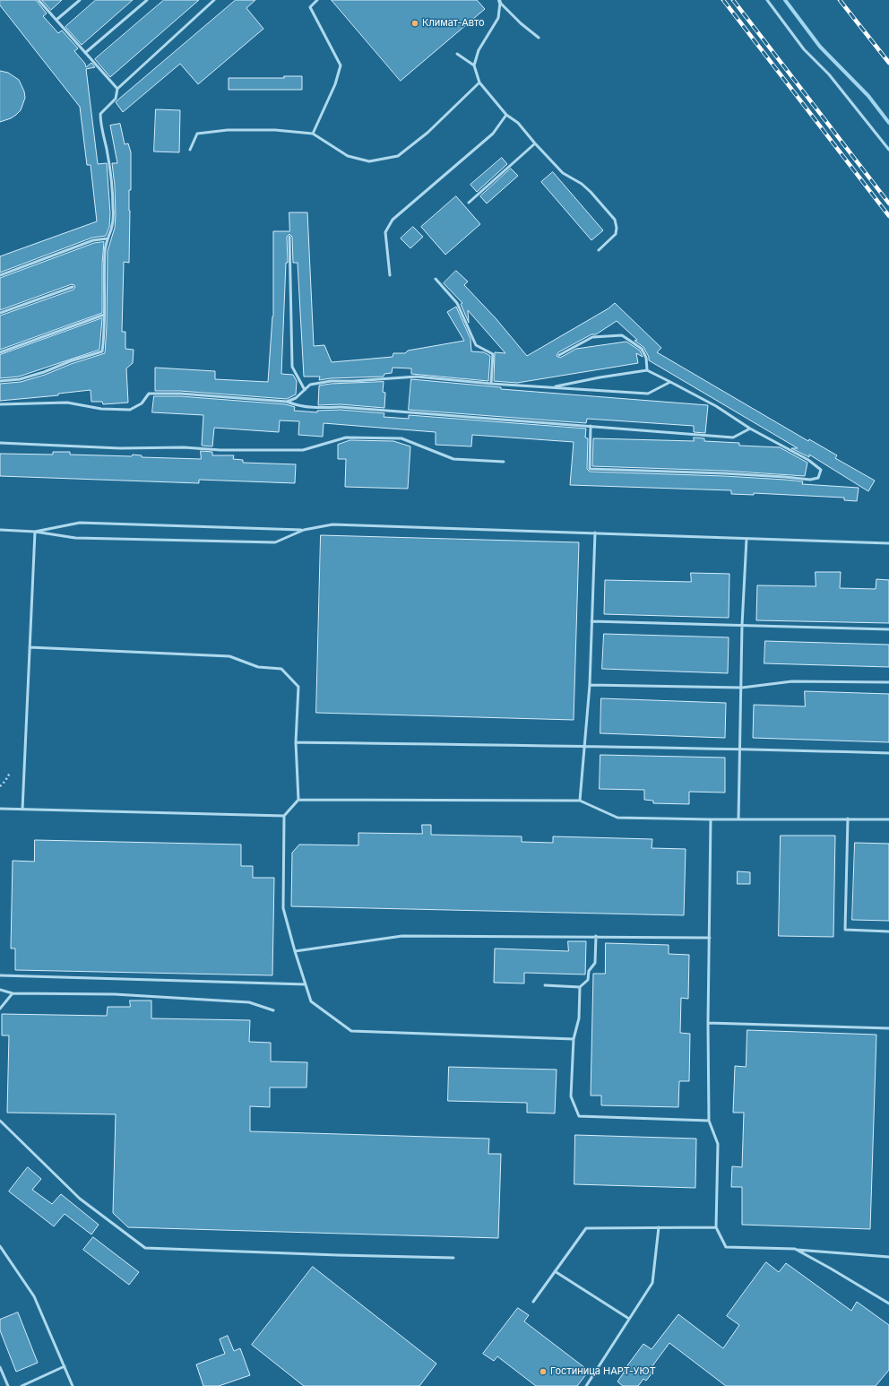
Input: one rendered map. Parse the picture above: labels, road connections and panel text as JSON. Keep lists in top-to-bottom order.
{
  "places": ["Климат-Авто", "Гостиница НАРТ-УЮТ"]
}
